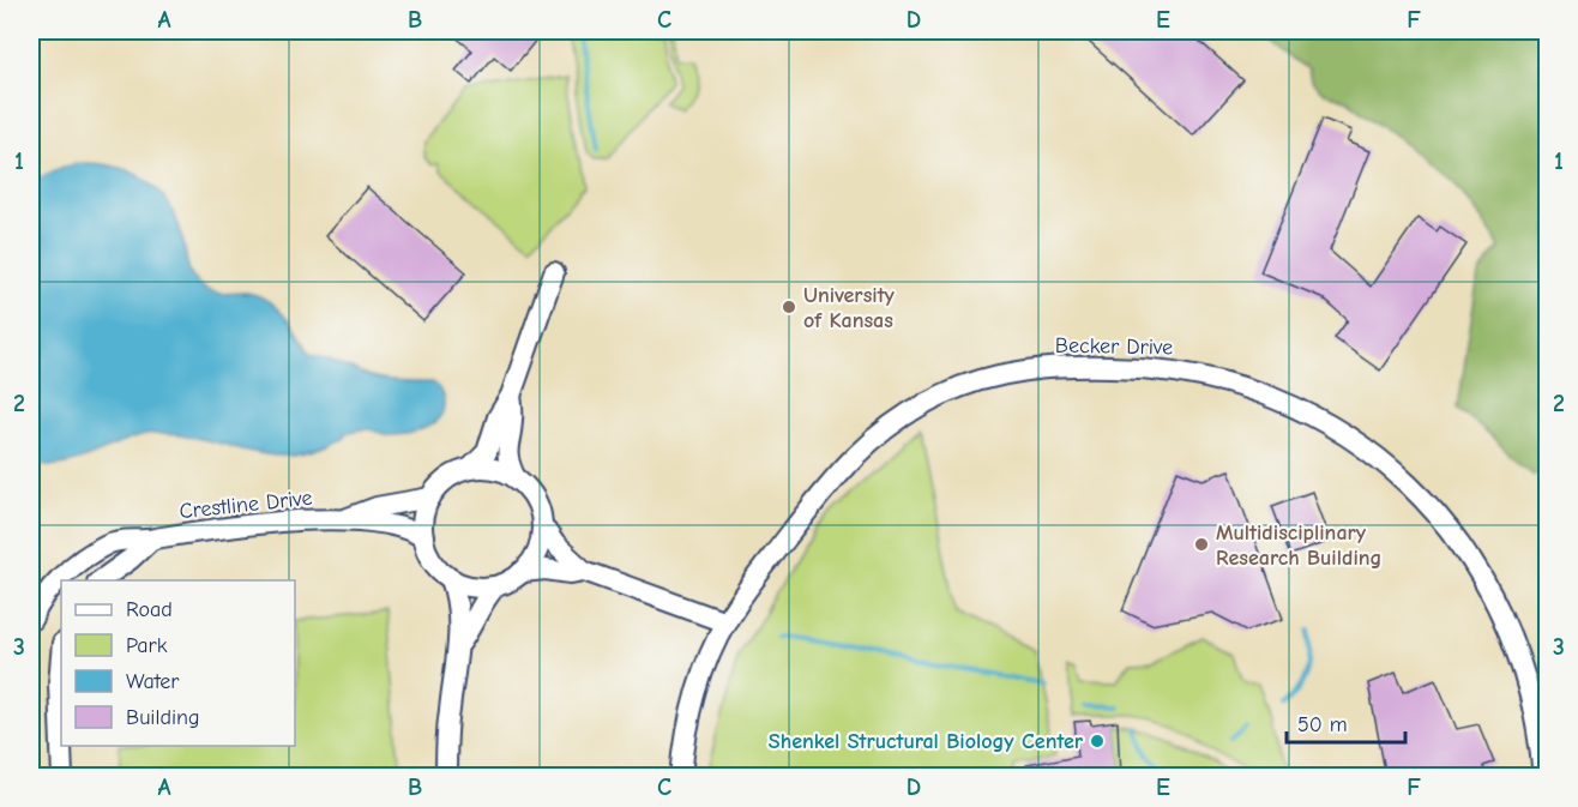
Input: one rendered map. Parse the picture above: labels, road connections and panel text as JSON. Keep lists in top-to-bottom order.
{
  "streets": {
    "street": ["Becker Drive", "Crestline Drive"]
  },
  "places": ["University of Kansas", "Multidisciplinary Research Building", "Shenkel Structural Biology Center"],
  "legend": [
    "Road",
    "Park",
    "Water",
    "Building"
  ],
  "scale_bar": "50 m",
  "grid": {
    "columns": [
      "A",
      "B",
      "C",
      "D",
      "E",
      "F"
    ],
    "rows": ["1", "2", "3"]
  }
}
